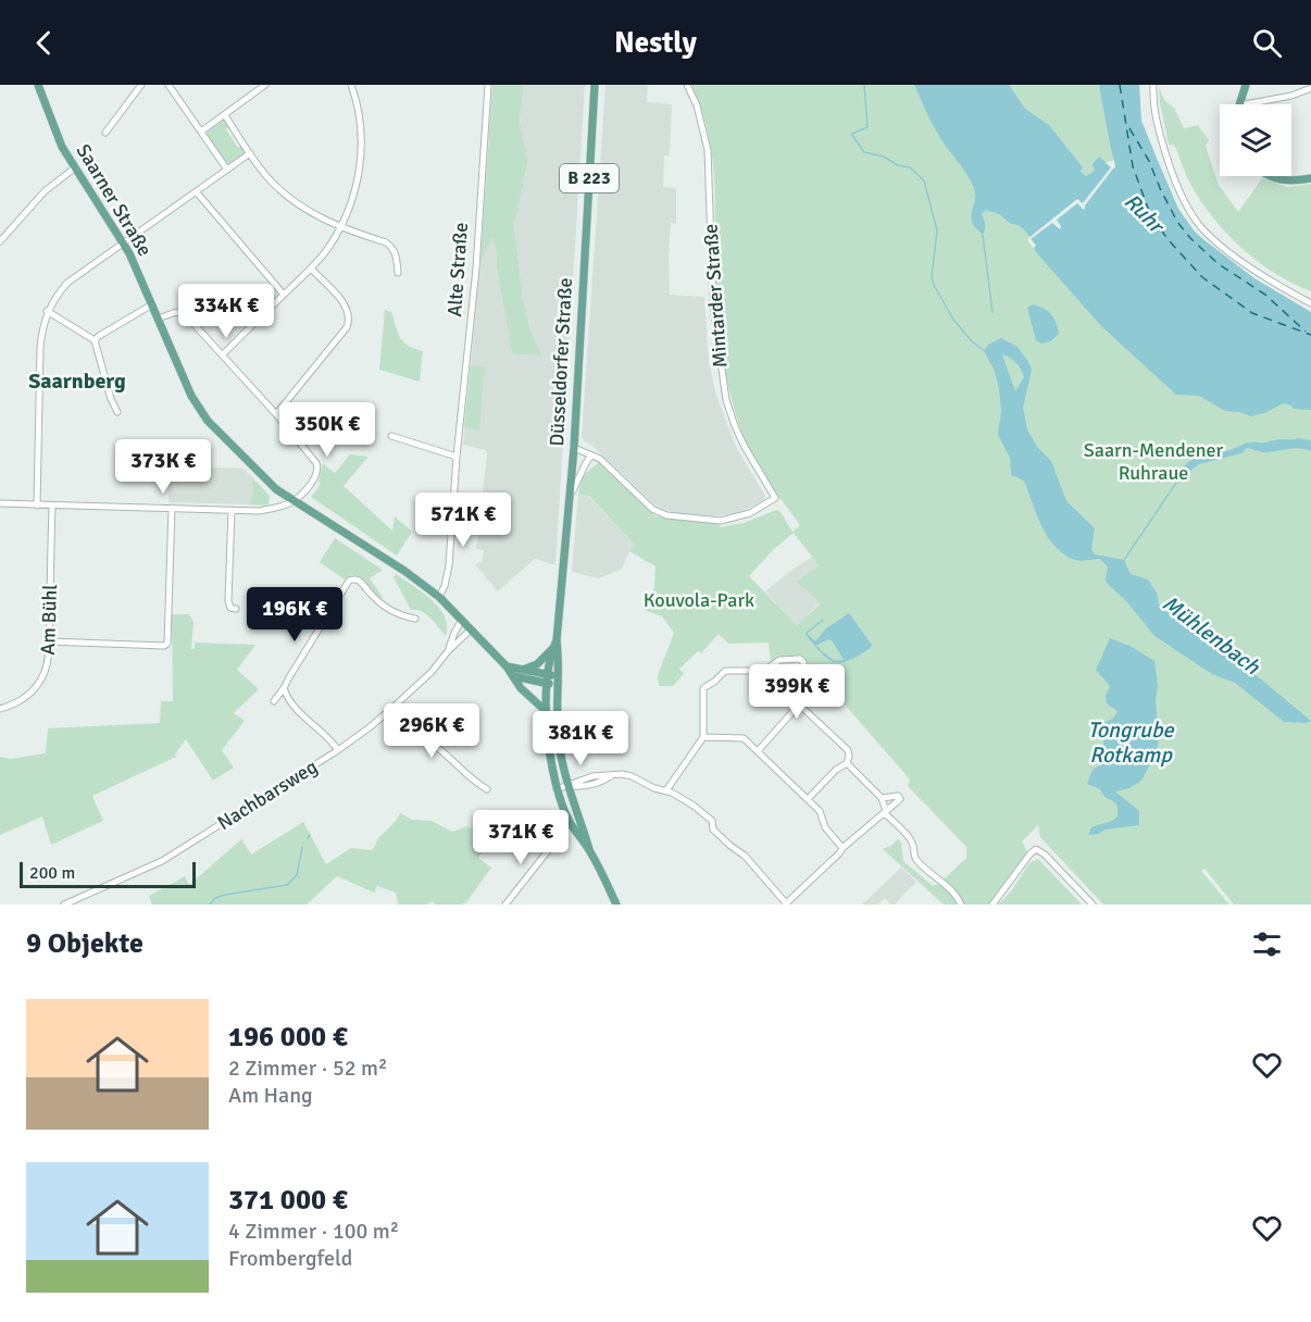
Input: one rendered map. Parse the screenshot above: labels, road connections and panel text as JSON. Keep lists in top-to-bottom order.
{
  "streets": {
    "main road": ["B 223", "Saarner Straße", "Düsseldorfer Straße"],
    "street": [
      "Alte Straße",
      "Mintarder Straße",
      "Am Bühl",
      "Nachbarsweg"
    ]
  },
  "crossings": [
    ["B 223", "Düsseldorfer Straße"],
    ["Saarner Straße", "Alte Straße"]
  ],
  "districts": ["Saarnberg"],
  "water": ["Ruhr", "Mühlenbach", "Tongrube Rotkamp"],
  "parks": ["Saarn-Mendener Ruhraue", "Kouvola-Park"],
  "scale_bar": "200 m",
  "page": {
    "header": "Nestly",
    "price": [
      "334K €",
      "350K €",
      "373K €",
      "571K €",
      "196K €",
      "399K €",
      "296K €",
      "381K €",
      "371K €"
    ],
    "scale": "200 m",
    "heading": "9 Objekte",
    "list": [
      {
        "name": "196 000 €",
        "note": "2 Zimmer · 52 m² · Am Hang"
      },
      {
        "name": "371 000 €",
        "note": "4 Zimmer · 100 m² · Frombergfeld"
      }
    ]
  }
}
